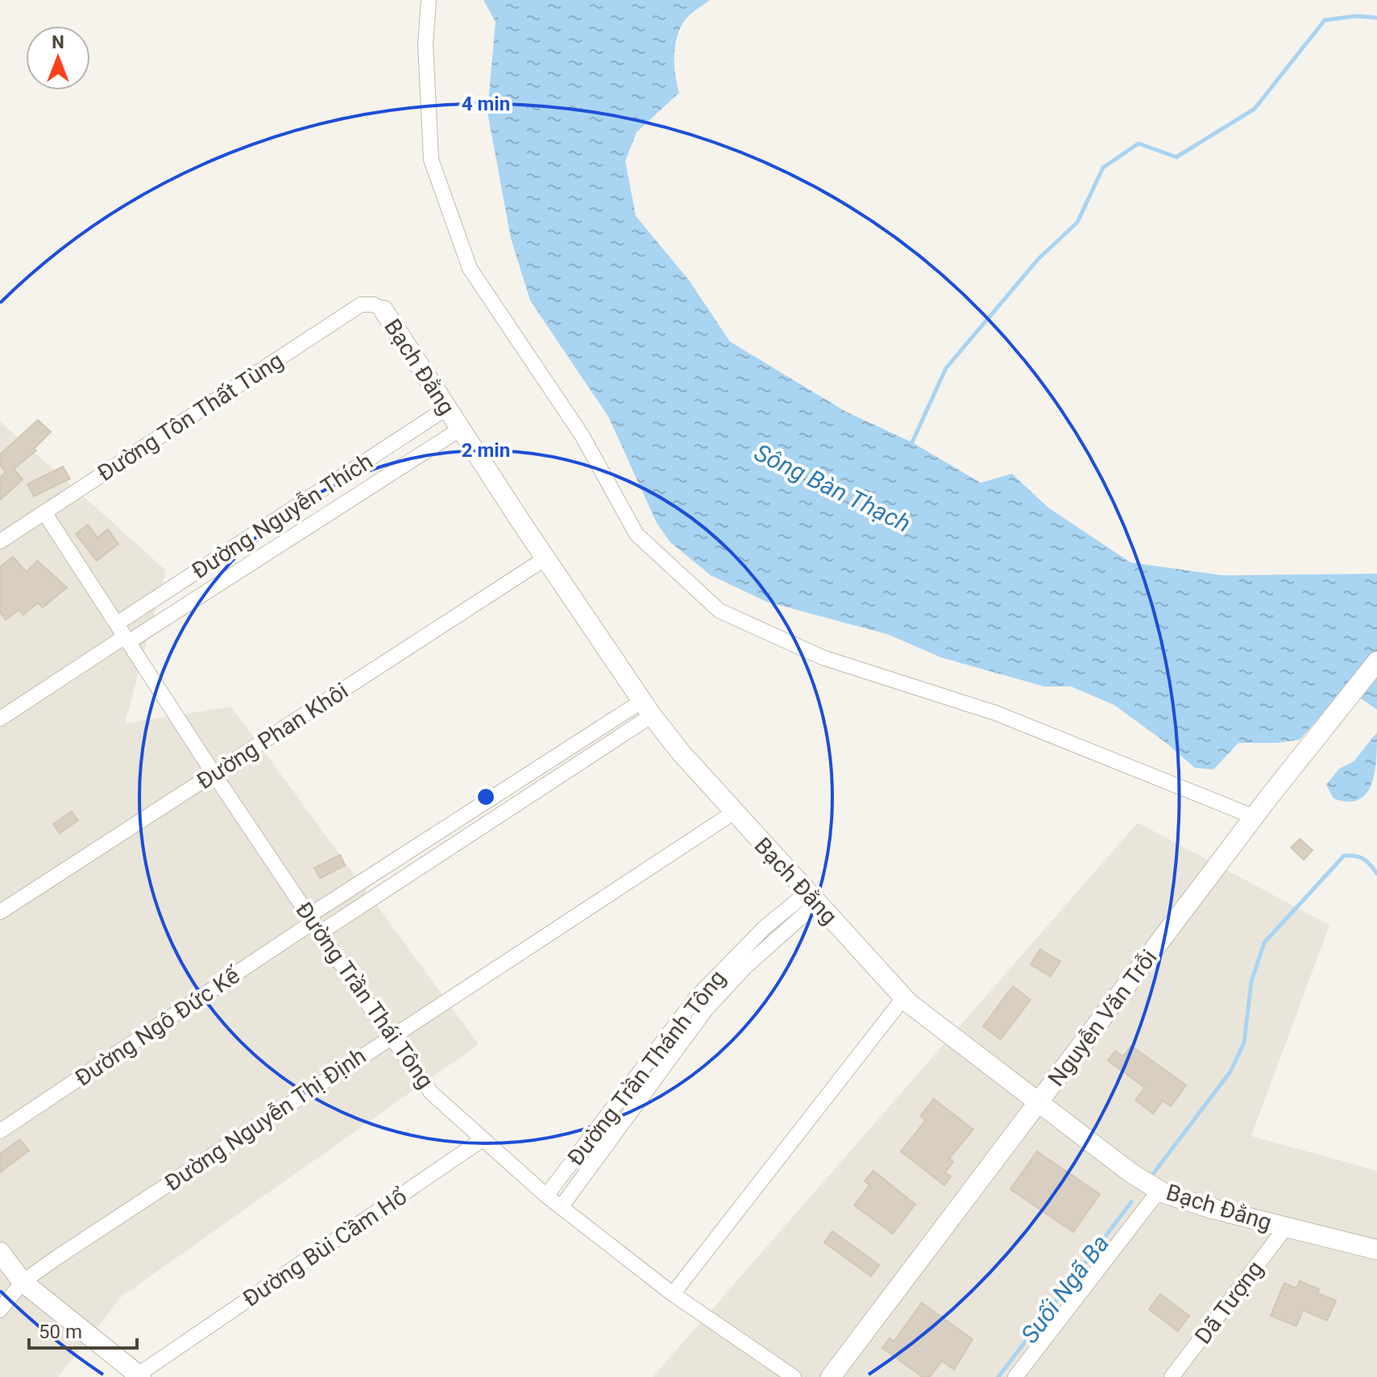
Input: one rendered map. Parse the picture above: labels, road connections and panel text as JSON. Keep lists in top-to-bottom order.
{
  "streets": {
    "street": [
      "Bạch Đằng",
      "Đường Tôn Thất Tùng",
      "Đường Nguyễn Thích",
      "Đường Phan Khôi",
      "Đường Trần Thái Tông",
      "Nguyễn Văn Trỗi",
      "Đường Ngô Đức Kế",
      "Đường Trần Thánh Tông",
      "Đường Nguyễn Thị Định",
      "Đường Bùi Cầm Hổ",
      "Dã Tượng"
    ]
  },
  "crossings": [
    ["Bạch Đằng", "Đường Tôn Thất Tùng"],
    ["Bạch Đằng", "Đường Nguyễn Thích"],
    ["Bạch Đằng", "Đường Phan Khôi"],
    ["Bạch Đằng", "Nguyễn Văn Trỗi"],
    ["Bạch Đằng", "Đường Ngô Đức Kế"],
    ["Bạch Đằng", "Đường Trần Thánh Tông"],
    ["Bạch Đằng", "Đường Nguyễn Thị Định"],
    ["Bạch Đằng", "Dã Tượng"],
    ["Đường Tôn Thất Tùng", "Đường Trần Thái Tông"],
    ["Đường Nguyễn Thích", "Đường Trần Thái Tông"],
    ["Đường Phan Khôi", "Đường Trần Thái Tông"],
    ["Đường Trần Thái Tông", "Đường Ngô Đức Kế"],
    ["Đường Trần Thái Tông", "Đường Trần Thánh Tông"],
    ["Đường Trần Thái Tông", "Đường Nguyễn Thị Định"],
    ["Đường Trần Thái Tông", "Đường Bùi Cầm Hổ"]
  ],
  "water": ["Sông Bàn Thạch", "Suối Ngã Ba"],
  "scale_bar": "50 m",
  "north": "top",
  "rings": ["4 min", "2 min"]
}
